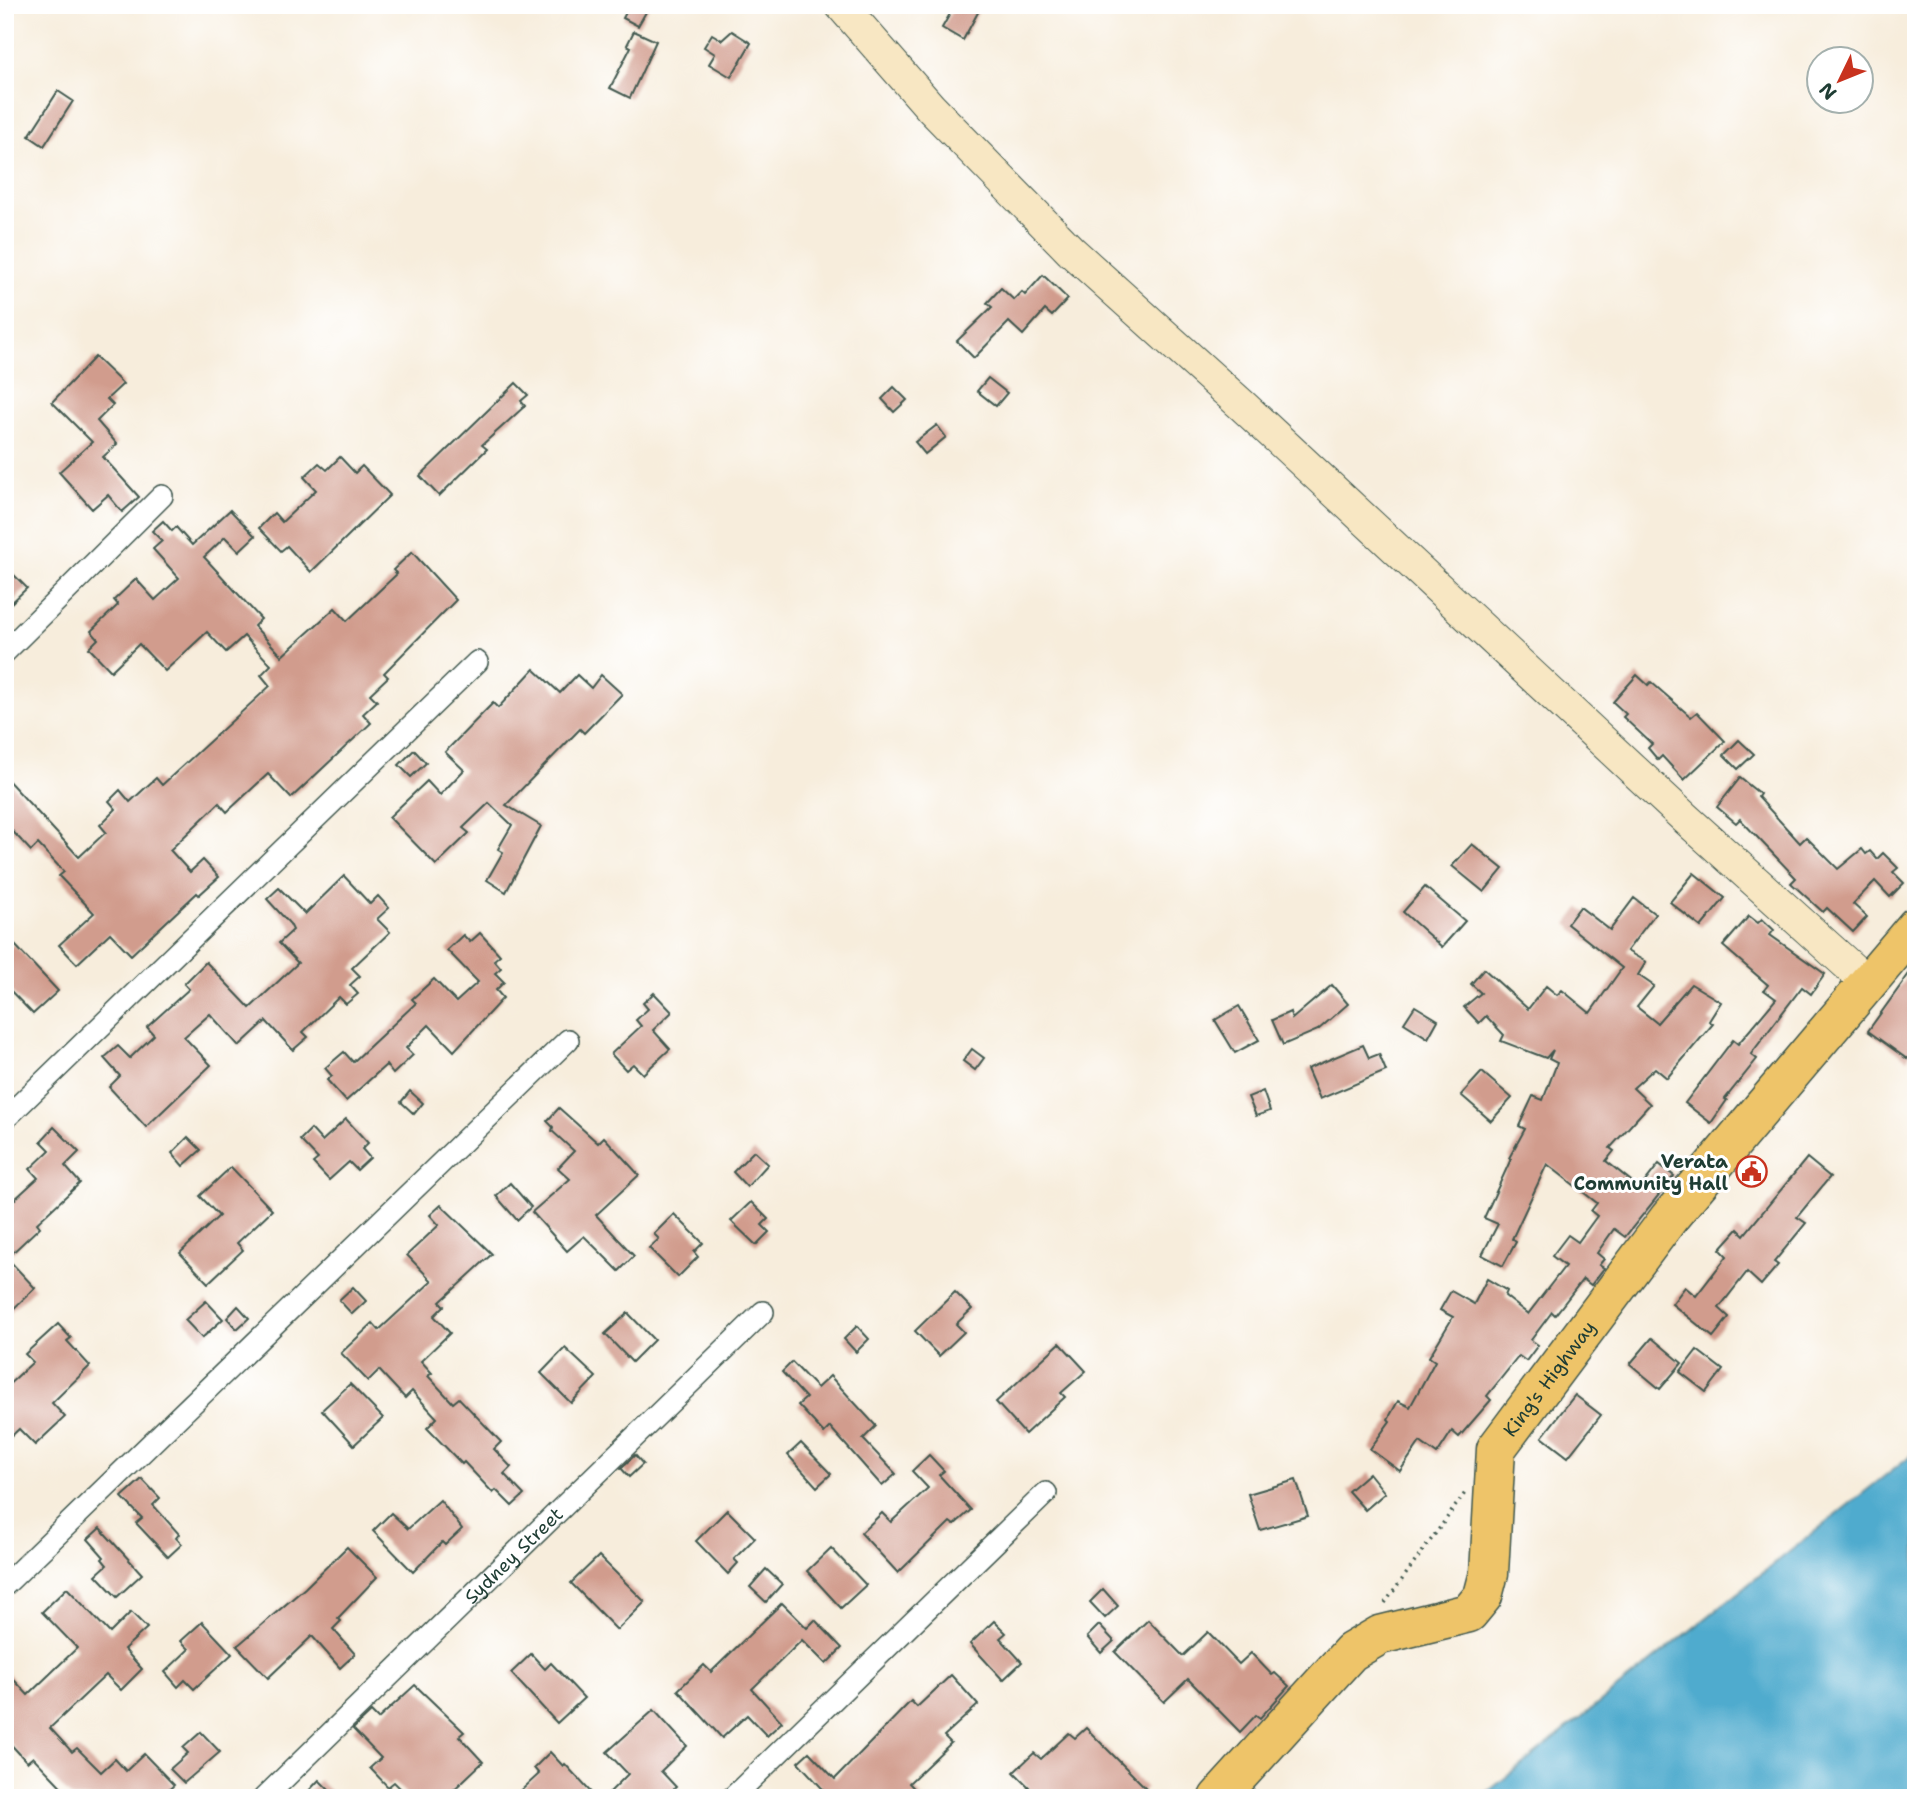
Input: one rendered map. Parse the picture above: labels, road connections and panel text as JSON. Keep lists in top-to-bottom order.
{
  "streets": {
    "highway": ["King's Highway"],
    "street": ["Sydney Street"]
  },
  "places": {
    "public building": ["Verata Community Hall"]
  },
  "north": "bottom left"
}
